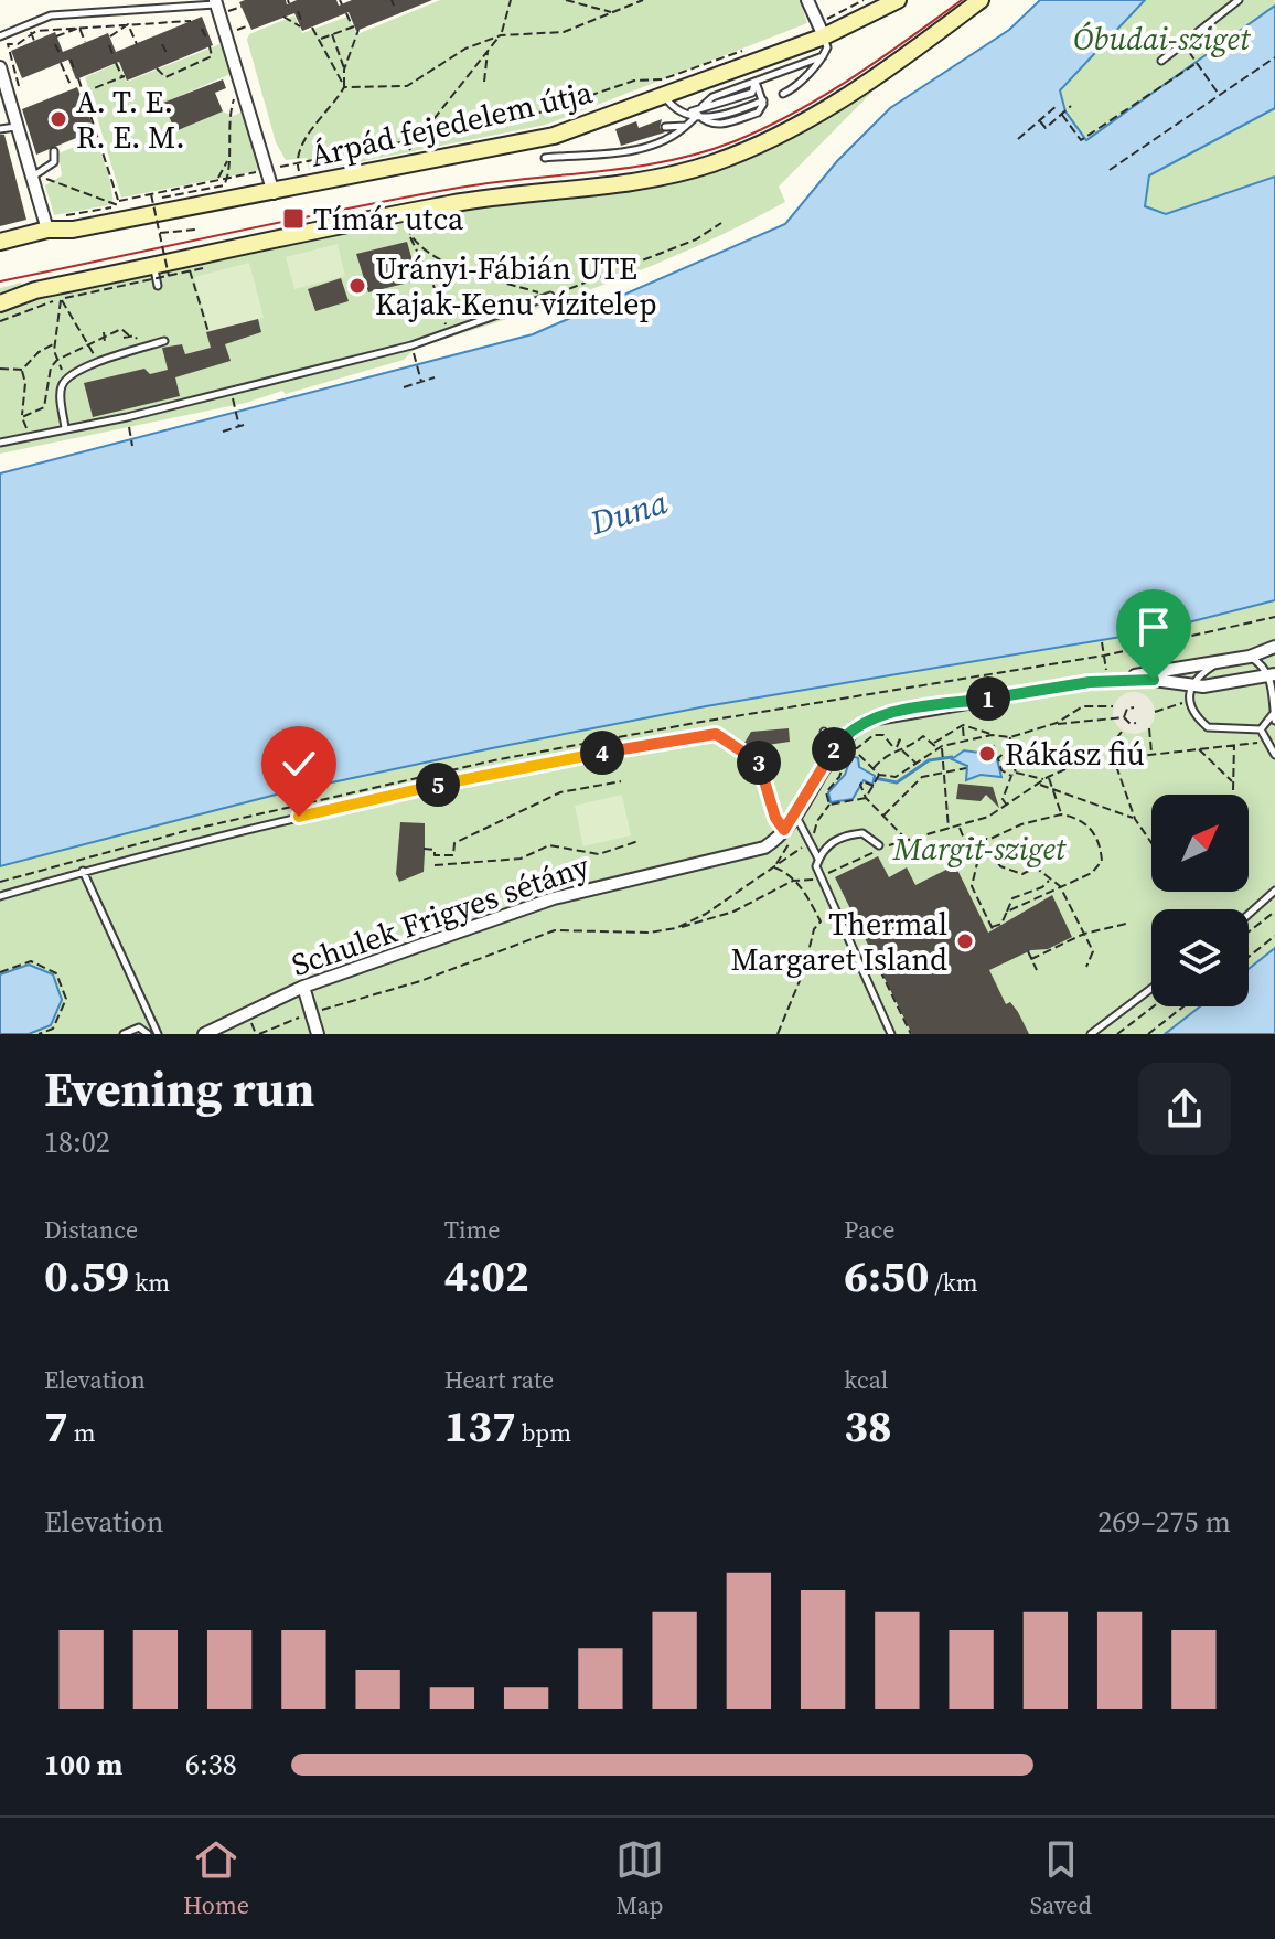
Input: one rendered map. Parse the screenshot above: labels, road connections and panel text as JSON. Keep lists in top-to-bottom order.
{
  "streets": {
    "main road": ["Árpád fejedelem útja"],
    "street": ["Schulek Frigyes sétány"]
  },
  "water": ["Duna"],
  "parks": ["Óbudai-sziget", "Margit-sziget"],
  "places": {
    "other": [
      "A. T. E. R. E. M.",
      "Urányi-Fábián UTE Kajak-Kenu vízitelep",
      "Rákász fiú",
      "Thermal Margaret Island"
    ],
    "transit": ["Tímár utca"]
  },
  "north": "top right",
  "page": {
    "pins": [
      "1",
      "2",
      "4",
      "3",
      "5"
    ],
    "heading": ["Evening run", "18:02"],
    "stats": [
      ["Distance", "0.59 km"],
      ["Time", "4:02"],
      ["Pace", "6:50 /km"],
      ["Elevation", "7 m"],
      ["Heart rate", "137 bpm"],
      ["kcal", "38"]
    ],
    "chart": ["Elevation", "269–275 m"],
    "list": [
      {
        "name": "100 m",
        "note": "6:38"
      }
    ],
    "tabs": ["Home", "Map", "Saved"]
  }
}
